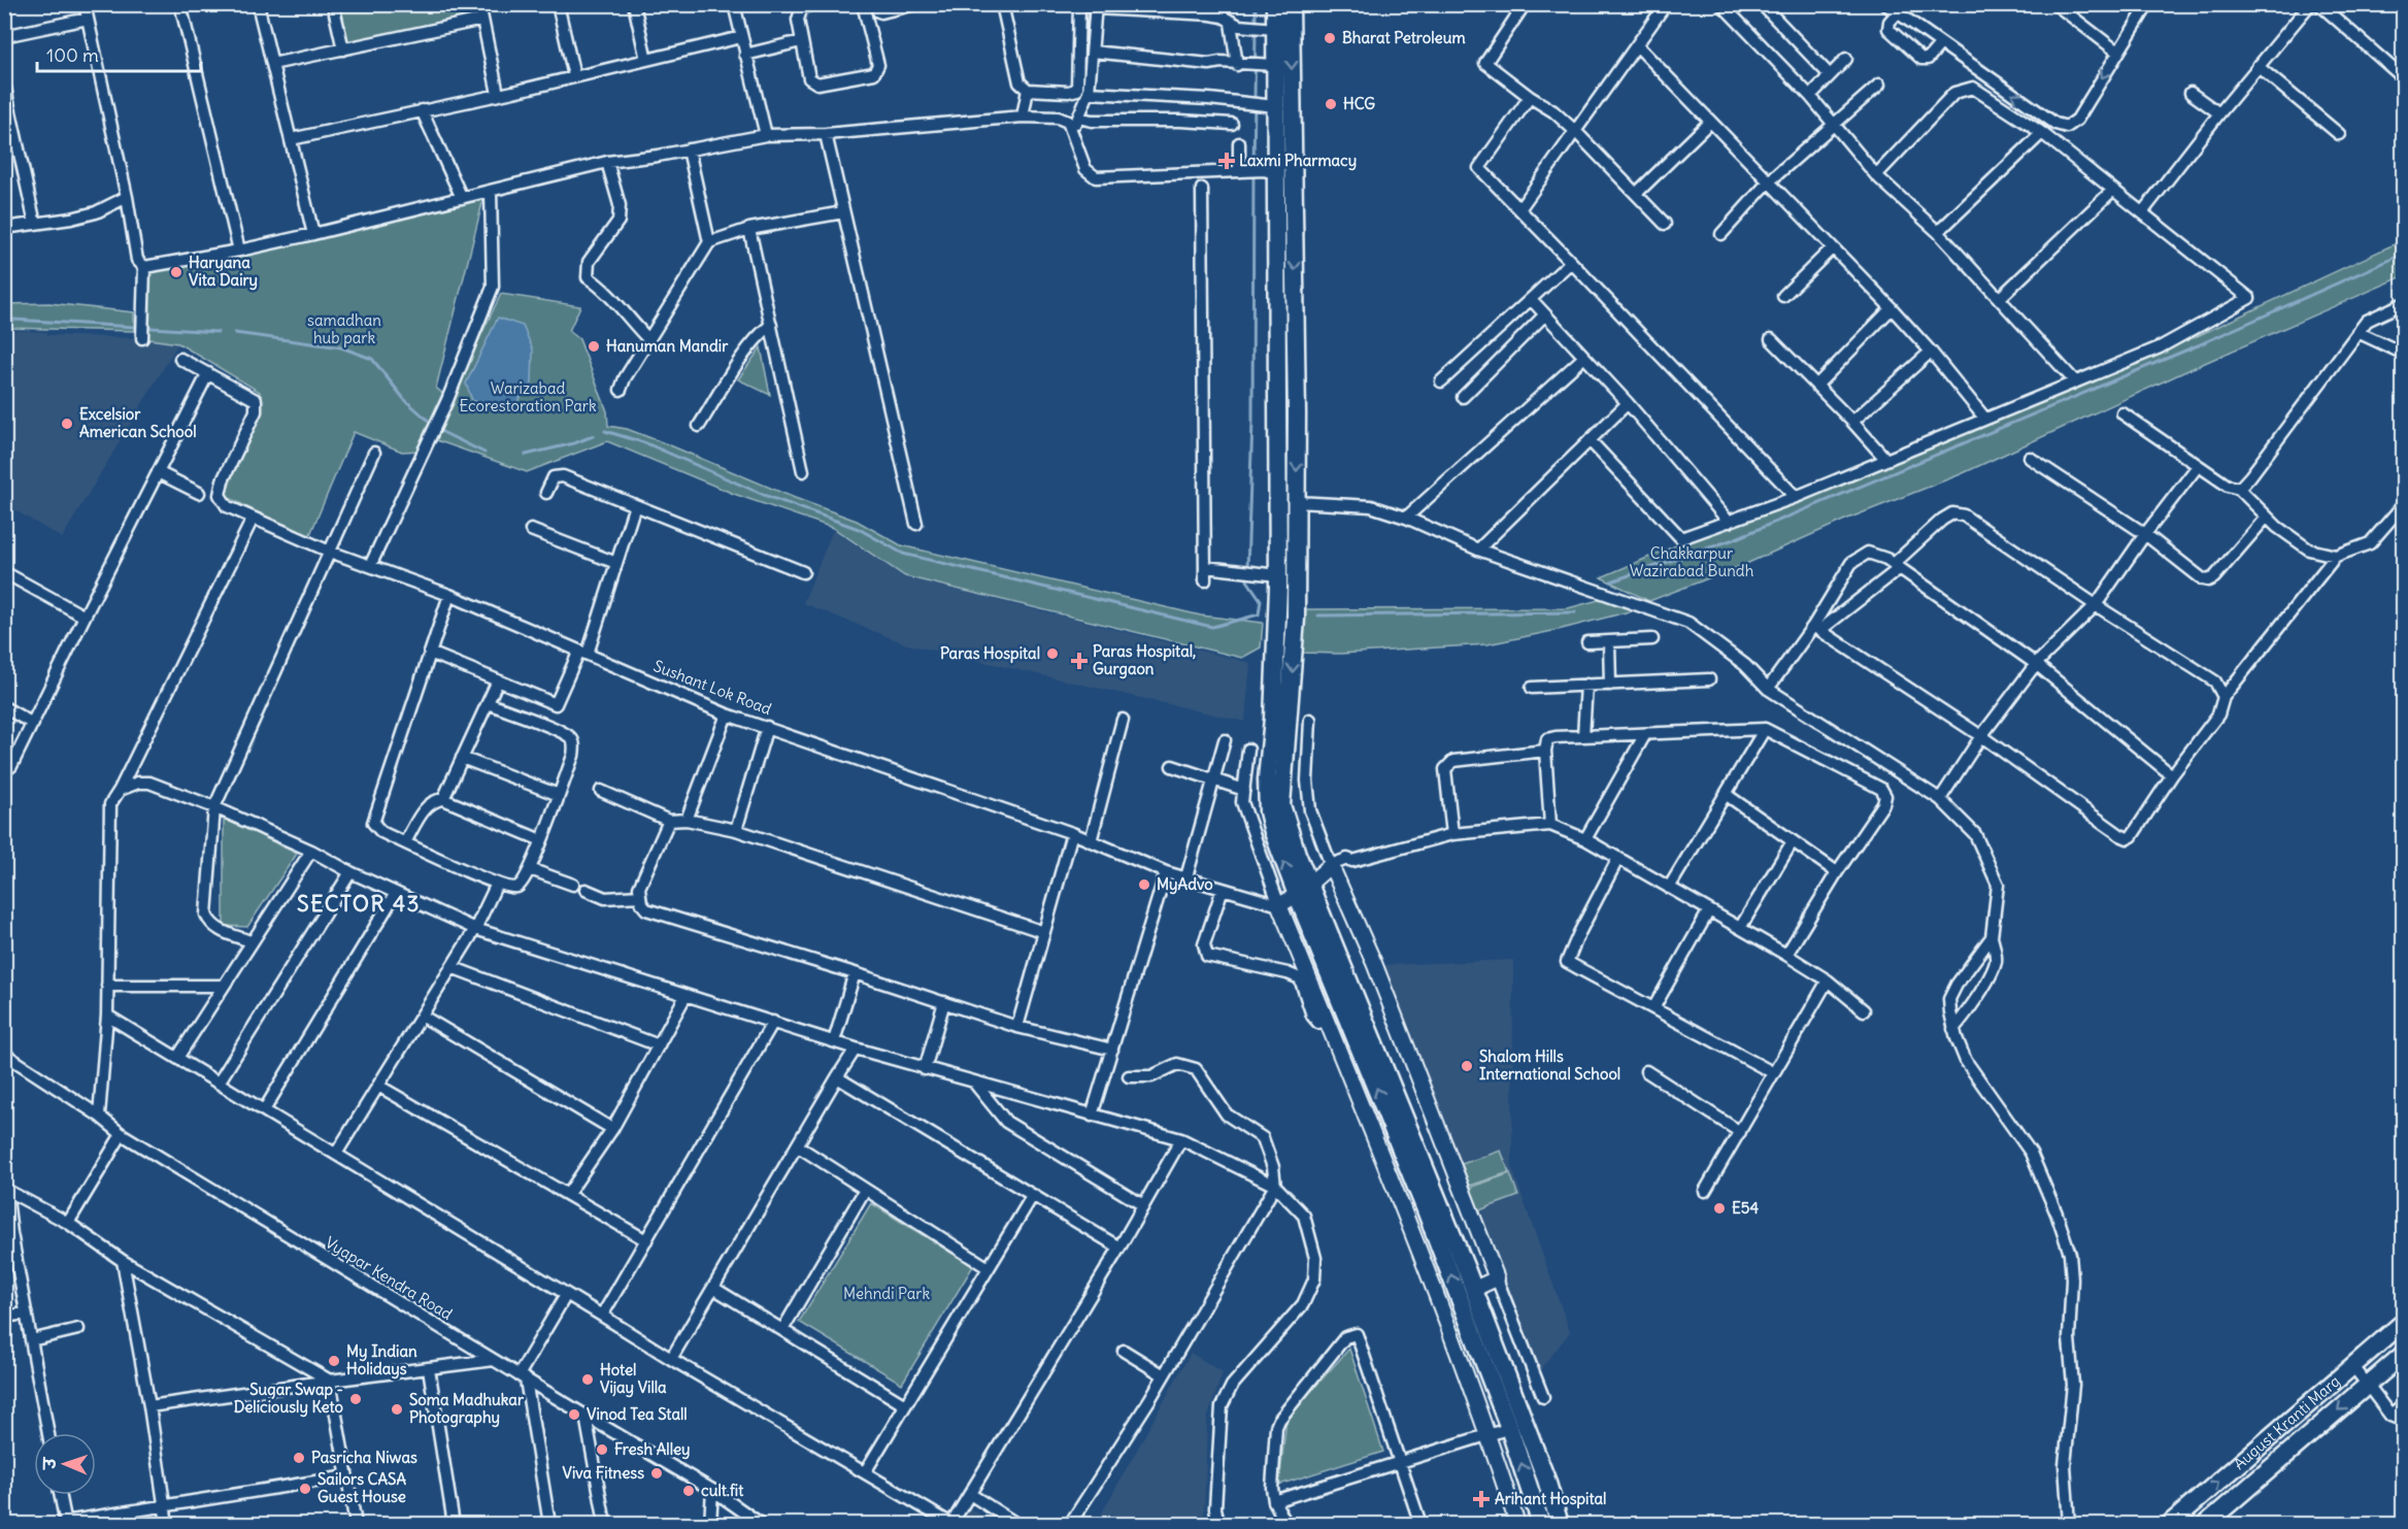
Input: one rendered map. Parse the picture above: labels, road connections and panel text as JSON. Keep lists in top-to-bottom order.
{
  "streets": {
    "main road": ["August Kranti Marg"],
    "street": ["Sushant Lok Road", "Vyapar Kendra Road"]
  },
  "districts": ["SECTOR 43"],
  "parks": [
    "samadhan hub park",
    "Warizabad Ecorestoration Park",
    "Chakkarpur Wazirabad Bundh",
    "Mehndi Park"
  ],
  "places": {
    "other": [
      "Bharat Petroleum",
      "HCG",
      "Haryana Vita Dairy",
      "Hanuman Mandir",
      "Excelsior American School",
      "Paras Hospital",
      "MyAdvo",
      "Shalom Hills International School",
      "E54",
      "My Indian Holidays",
      "Hotel Vijay Villa",
      "Sugar Swap - Deliciously Keto",
      "Soma Madhukar Photography",
      "Vinod Tea Stall",
      "Fresh Alley",
      "Pasricha Niwas",
      "Viva Fitness",
      "Sailors CASA Guest House",
      "cult.fit"
    ],
    "health": ["Laxmi Pharmacy", "Paras Hospital, Gurgaon", "Arihant Hospital"]
  },
  "scale_bar": "100 m",
  "north": "left"
}
